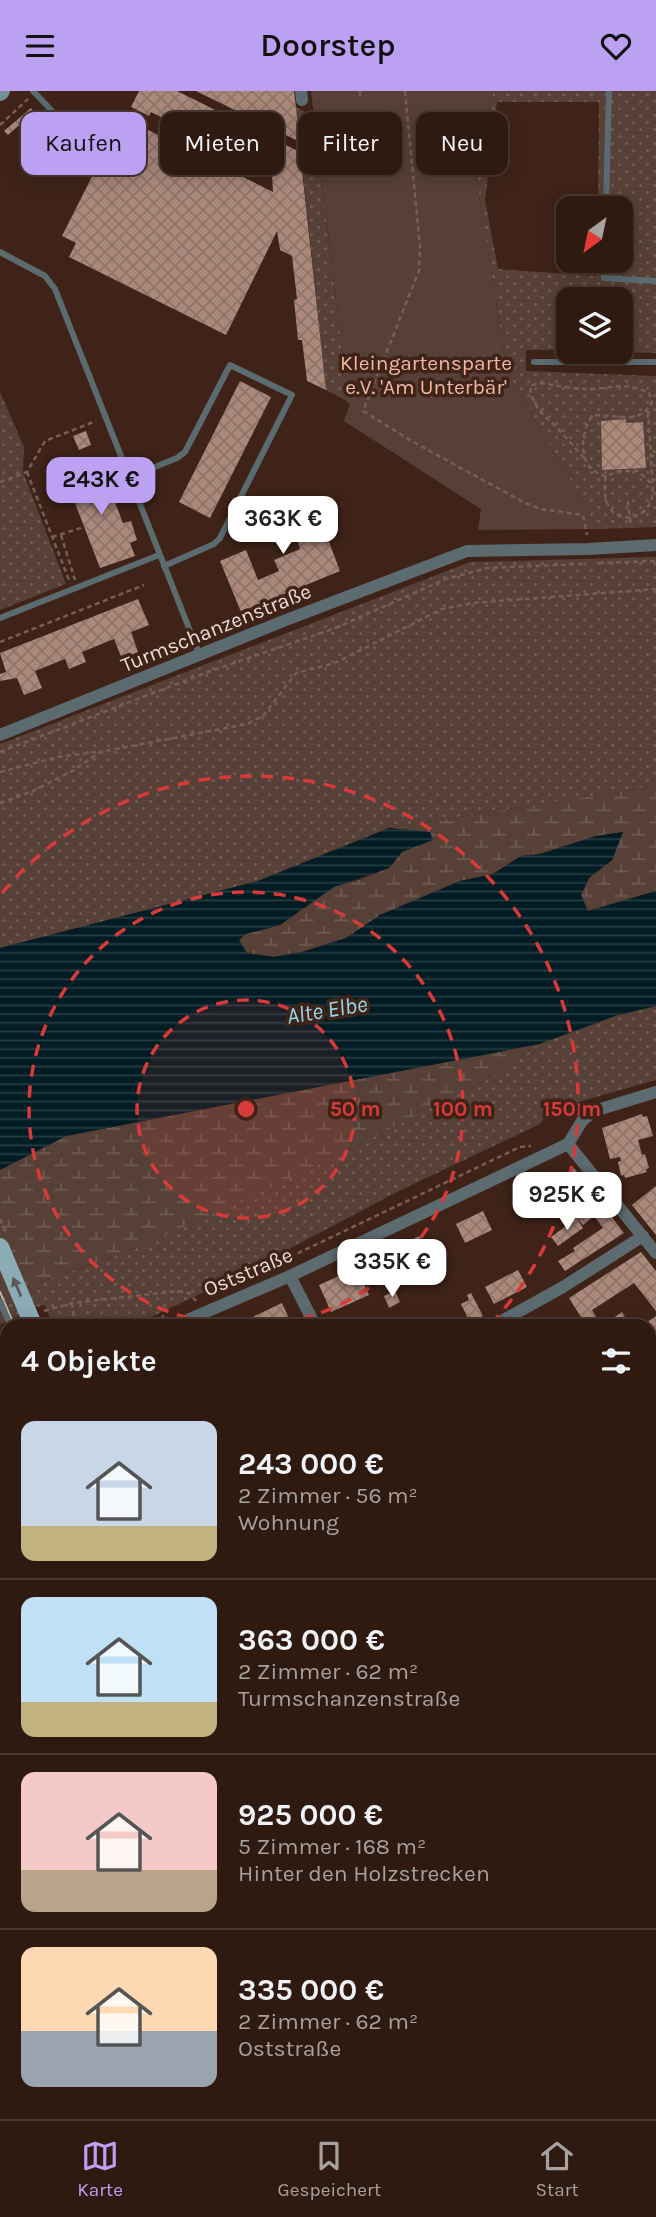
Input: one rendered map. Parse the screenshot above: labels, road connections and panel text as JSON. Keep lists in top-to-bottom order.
{
  "streets": {
    "street": ["Turmschanzenstraße", "Oststraße"]
  },
  "water": ["Alte Elbe"],
  "parks": ["Kleingartensparte e.V. 'Am Unterbär'"],
  "north": "bottom left",
  "page": {
    "header": "Doorstep",
    "chip": [
      "Kaufen",
      "Mieten",
      "Filter",
      "Neu"
    ],
    "price": [
      "243K €",
      "363K €",
      "925K €",
      "335K €"
    ],
    "heading": "4 Objekte",
    "list": [
      {
        "name": "243 000 €",
        "note": "2 Zimmer · 56 m² · Wohnung"
      },
      {
        "name": "363 000 €",
        "note": "2 Zimmer · 62 m² · Turmschanzenstraße"
      },
      {
        "name": "925 000 €",
        "note": "5 Zimmer · 168 m² · Hinter den Holzstrecken"
      },
      {
        "name": "335 000 €",
        "note": "2 Zimmer · 62 m² · Oststraße"
      }
    ],
    "tabs": ["Karte", "Gespeichert", "Start"]
  },
  "rings": ["50 m", "100 m", "150 m"]
}
